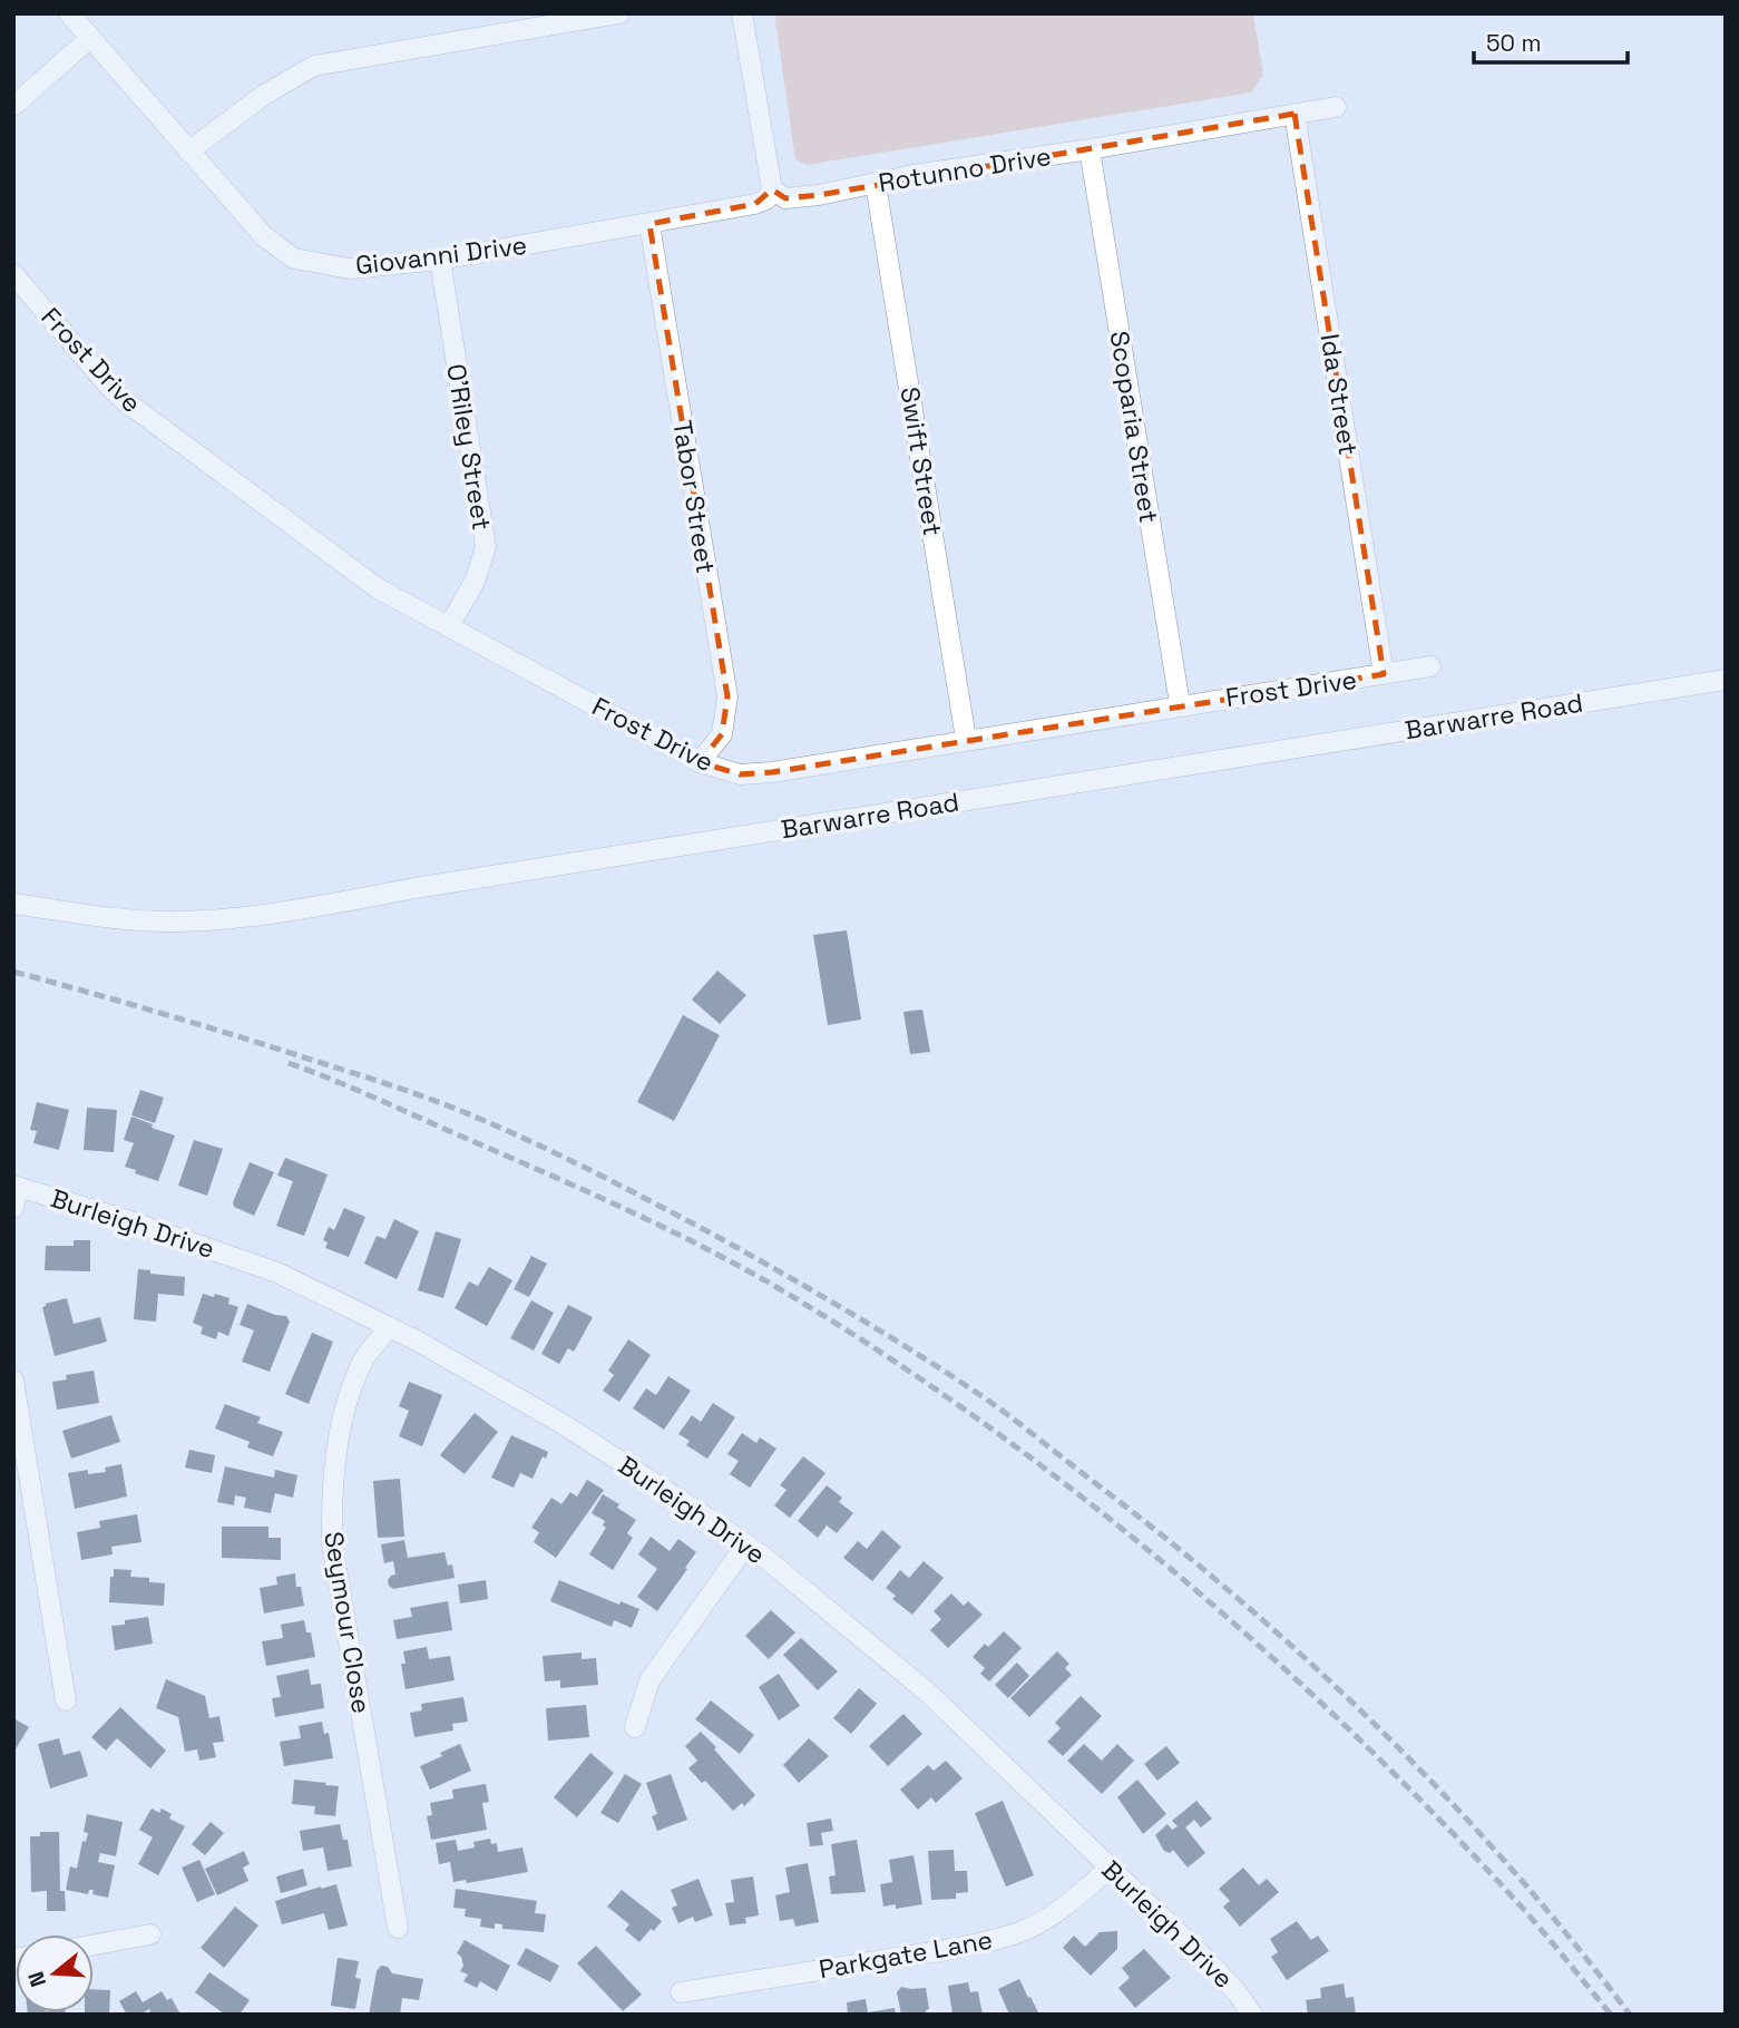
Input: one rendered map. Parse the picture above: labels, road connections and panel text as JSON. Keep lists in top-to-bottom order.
{
  "streets": {
    "street": [
      "Rotunno Drive",
      "Giovanni Drive",
      "Frost Drive",
      "Ida Street",
      "Scoparia Street",
      "O'Riley Street",
      "Swift Street",
      "Tabor Street",
      "Barwarre Road",
      "Burleigh Drive",
      "Seymour Close",
      "Parkgate Lane"
    ]
  },
  "crossings": [
    ["Rotunno Drive", "Giovanni Drive"],
    ["Rotunno Drive", "Ida Street"],
    ["Rotunno Drive", "Scoparia Street"],
    ["Rotunno Drive", "Swift Street"],
    ["Giovanni Drive", "O'Riley Street"],
    ["Giovanni Drive", "Tabor Street"],
    ["Frost Drive", "Ida Street"],
    ["Frost Drive", "Scoparia Street"],
    ["Frost Drive", "O'Riley Street"],
    ["Frost Drive", "Swift Street"],
    ["Frost Drive", "Tabor Street"],
    ["Burleigh Drive", "Seymour Close"],
    ["Burleigh Drive", "Parkgate Lane"]
  ],
  "scale_bar": "50 m",
  "north": "left"
}
